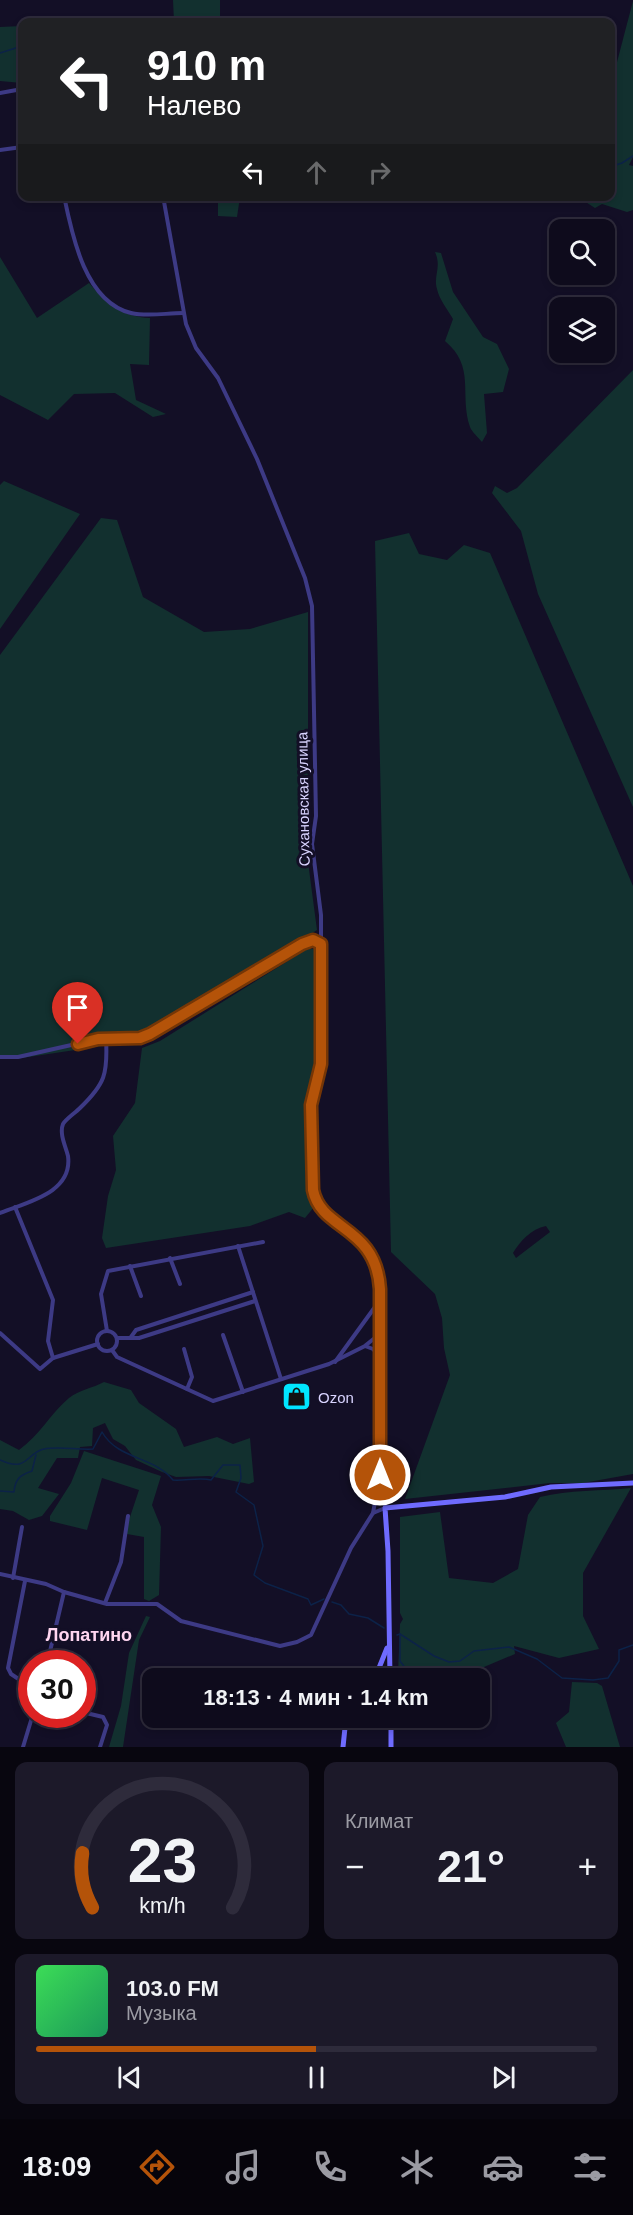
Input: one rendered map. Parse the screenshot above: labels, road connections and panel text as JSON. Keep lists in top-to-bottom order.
{
  "streets": {
    "street": ["Сухановская улица"]
  },
  "districts": ["Лопатино"],
  "places": {
    "shop": ["Ozon"]
  },
  "page": {
    "turn": ["910 m", "Налево"],
    "limit": "30",
    "trip": "18:13 · 4 мин · 1.4 km",
    "tile": "Климат",
    "heat": ["−", "21°", "+"],
    "song": ["103.0 FM", "Музыка"],
    "tabs": "18:09",
    "gauge": ["23", "km/h"]
  }
}
